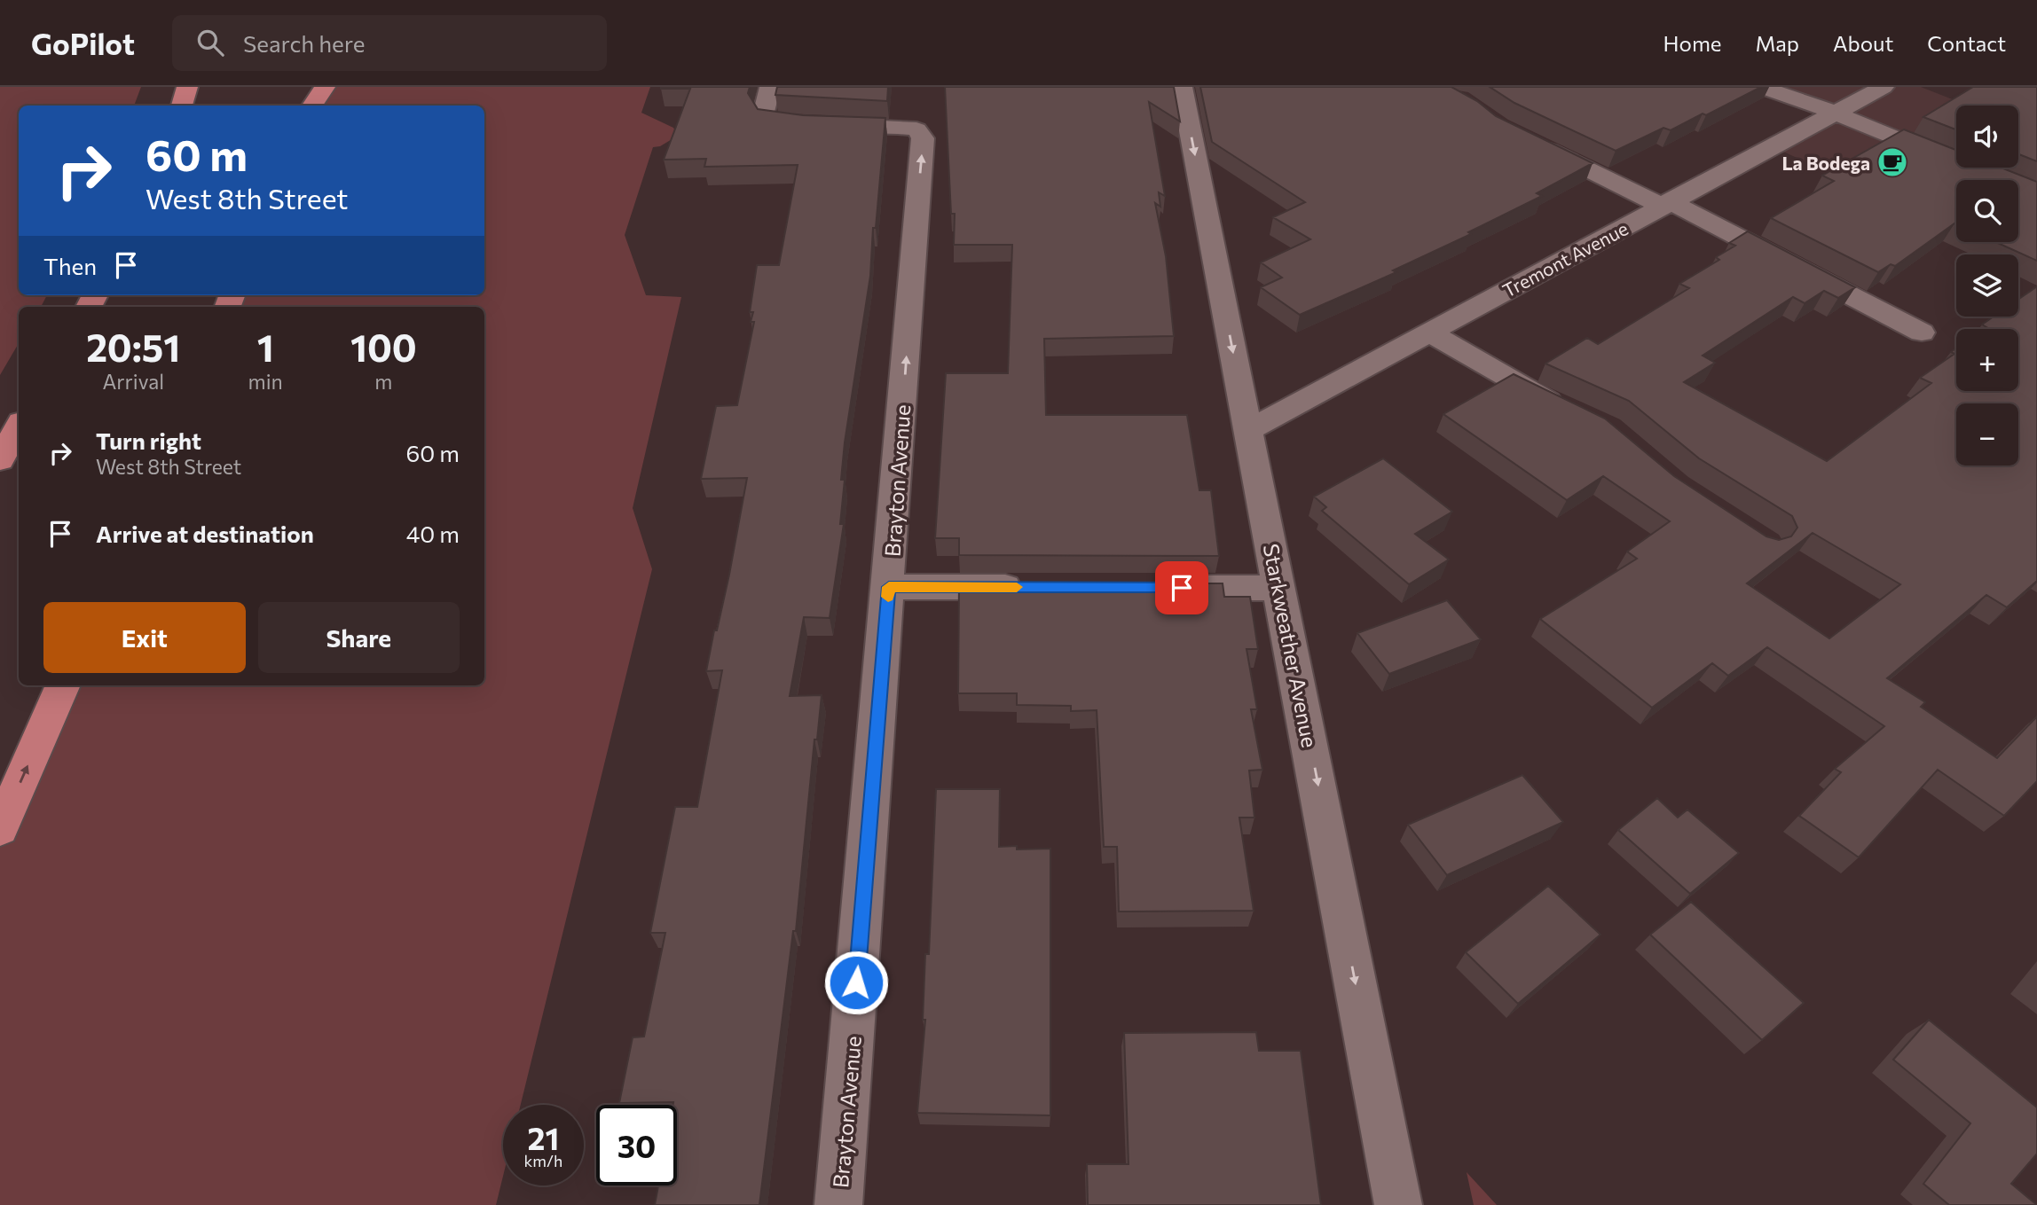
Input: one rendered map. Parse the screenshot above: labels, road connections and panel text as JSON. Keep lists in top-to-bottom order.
{
  "streets": {
    "street": ["Tremont Avenue", "Brayton Avenue", "Starkweather Avenue"]
  },
  "crossings": [
    ["Tremont Avenue", "Starkweather Avenue"]
  ],
  "one_way": ["Starkweather Avenue"],
  "places": {
    "cafe": ["La Bodega"]
  },
  "page": {
    "header": "GoPilot",
    "search": "Search here",
    "nav": [
      "Home",
      "Map",
      "About",
      "Contact"
    ],
    "map_buttons": ["+", "−"],
    "turn": ["60 m", "West 8th Street"],
    "then": "Then",
    "eta": [
      "20:51",
      "Arrival",
      "1",
      "min",
      "100",
      "m"
    ],
    "list": [
      {
        "name": "Turn right",
        "note": "West 8th Street",
        "value": "60 m"
      },
      {
        "name": "Arrive at destination",
        "value": "40 m"
      }
    ],
    "buttons": ["Exit", "Share"],
    "speed": "21 km/h",
    "limit": "30"
  }
}
